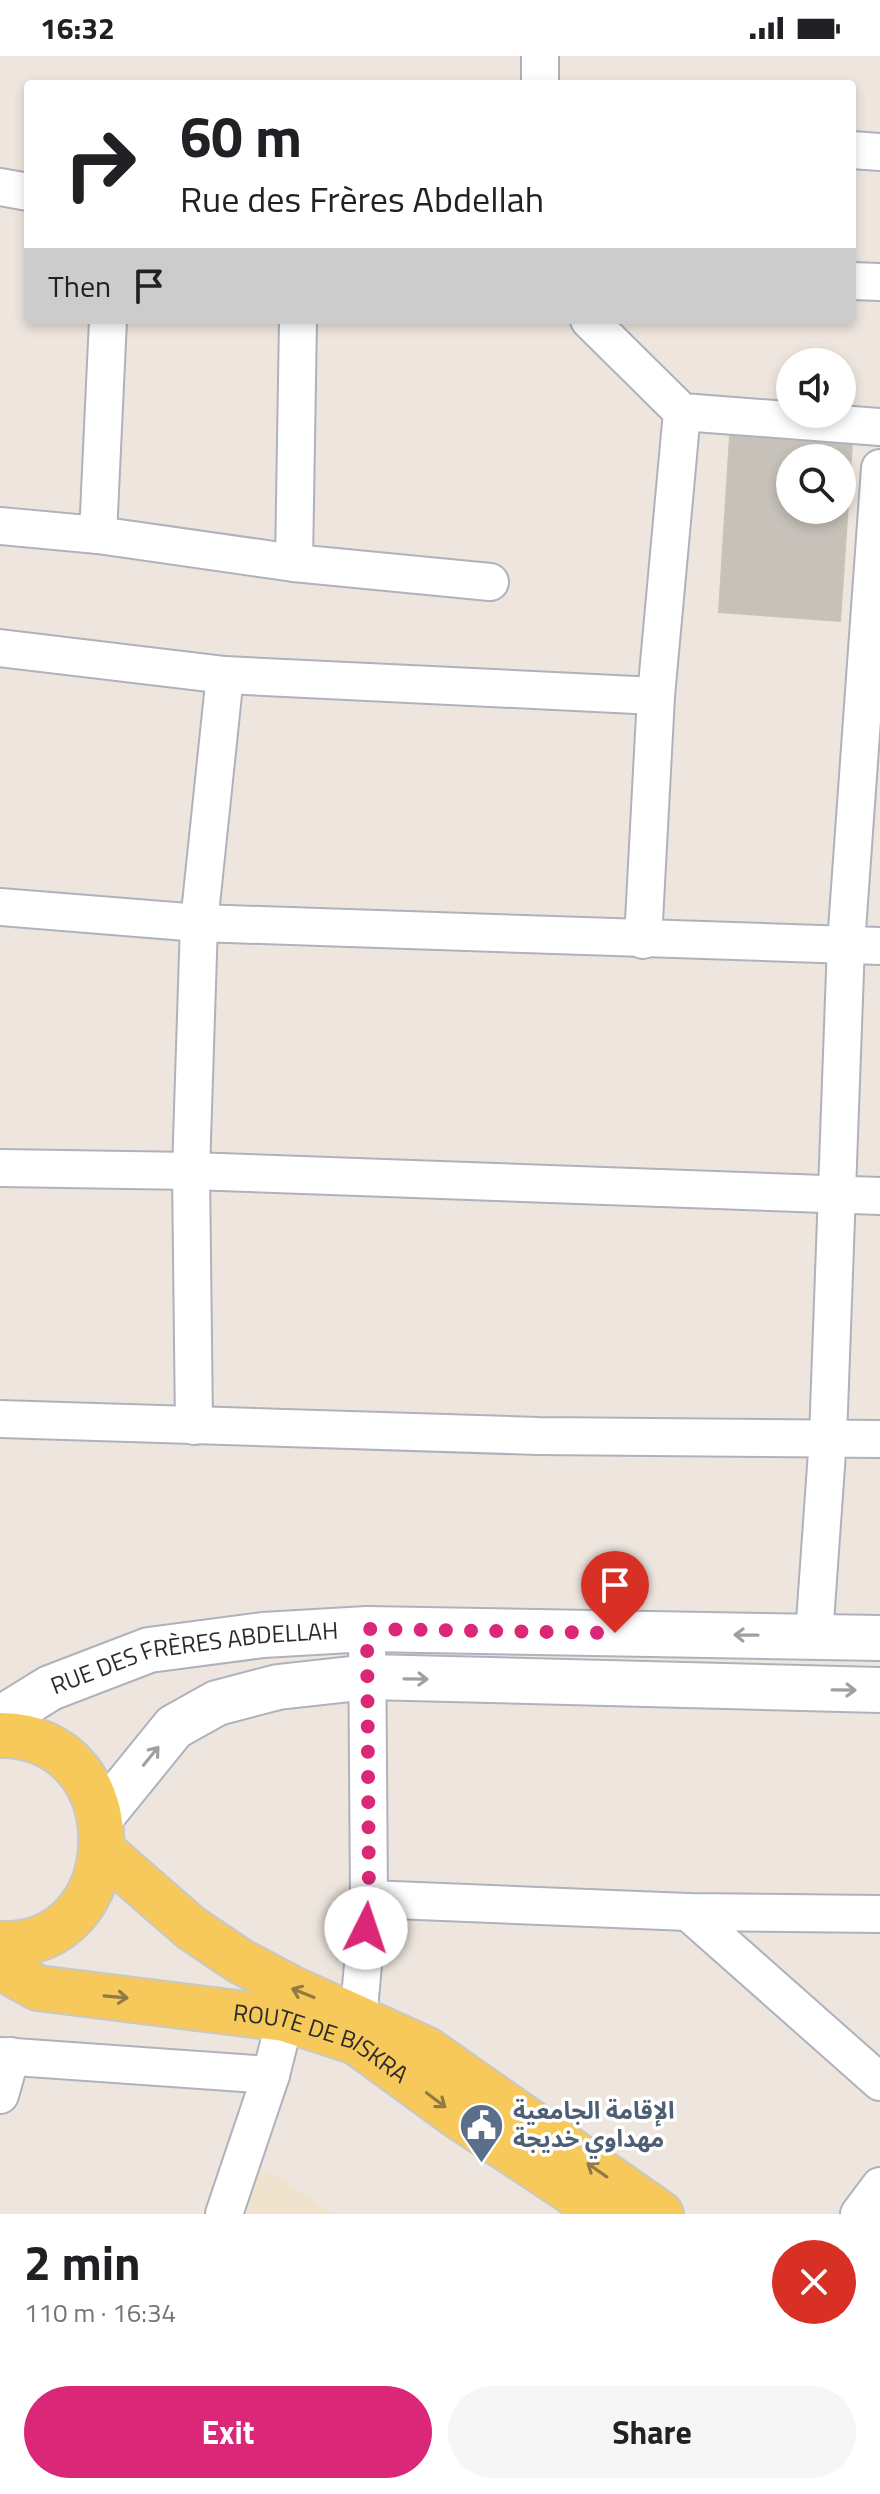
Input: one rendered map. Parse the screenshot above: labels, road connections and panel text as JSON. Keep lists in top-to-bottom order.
{
  "streets": {
    "main road": ["RUE DES FRÈRES ABDELLAH", "ROUTE DE BISKRA"]
  },
  "crossings": [
    ["RUE DES FRÈRES ABDELLAH", "ROUTE DE BISKRA"]
  ],
  "places": {
    "public building": ["الإقامة الجامعية مهداوي خديجة"]
  },
  "page": {
    "status": "16:32",
    "turn": ["60 m", "Rue des Frères Abdellah"],
    "then": "Then",
    "heading": ["2 min", "110 m · 16:34"],
    "buttons": ["Exit", "Share"]
  }
}
